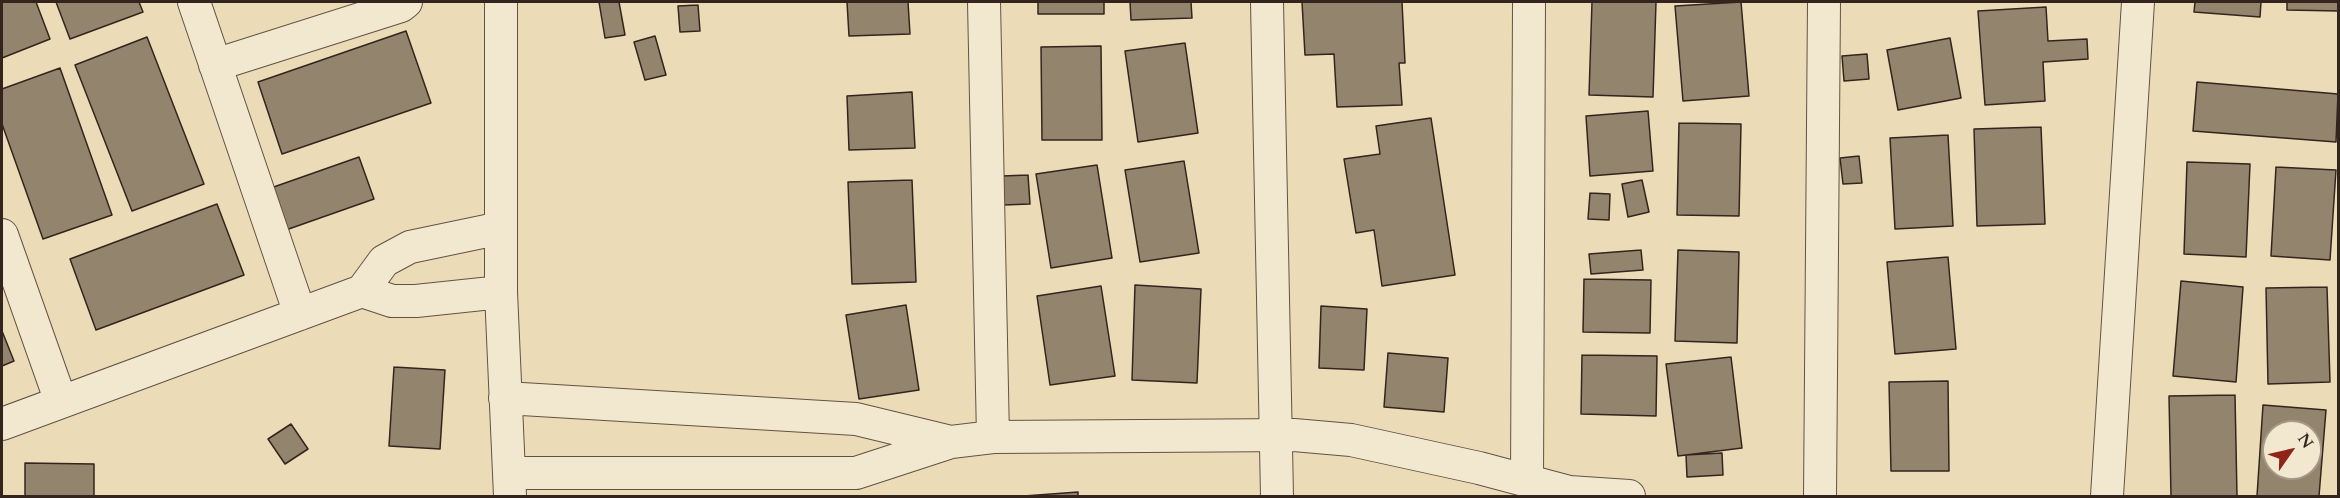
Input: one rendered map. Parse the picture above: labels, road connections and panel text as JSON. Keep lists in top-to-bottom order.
{
  "north": "top right"
}
